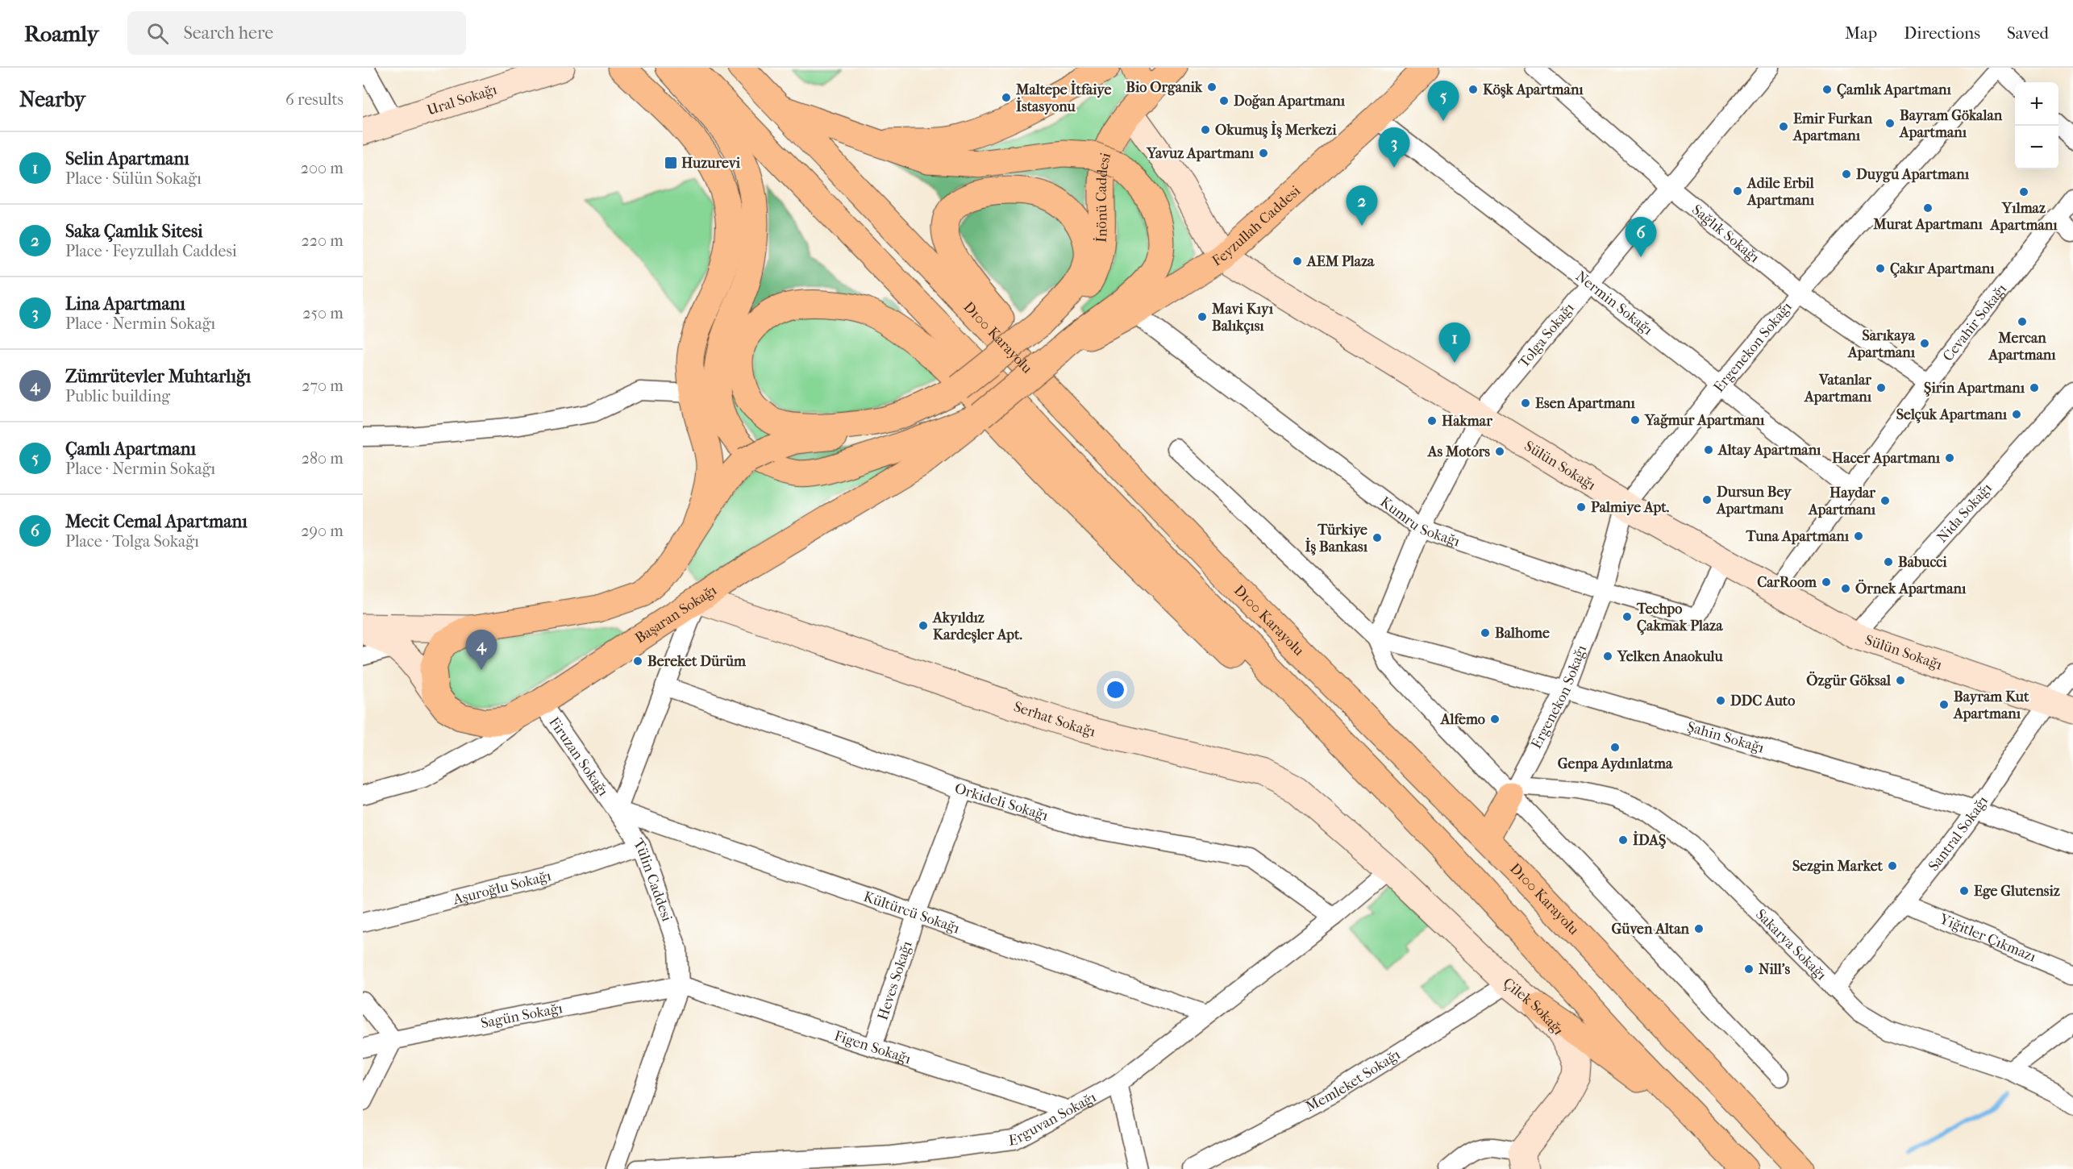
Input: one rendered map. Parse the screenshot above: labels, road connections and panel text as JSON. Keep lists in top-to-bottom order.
{
  "streets": {
    "main road": [
      "Ural Sokağı",
      "İnönü Caddesi",
      "Feyzullah Caddesi",
      "D100 Karayolu",
      "Sülün Sokağı",
      "Başaran Sokağı",
      "Serhat Sokağı",
      "Çilek Sokağı"
    ],
    "street": [
      "Sağlık Sokağı",
      "Nermin Sokağı",
      "Cevahir Sokağı",
      "Tolga Sokağı",
      "Ergenekon Sokağı",
      "Nida Sokağı",
      "Kumru Sokağı",
      "Şahin Sokağı",
      "Firuzan Sokağı",
      "Orkideli Sokağı",
      "Santral Sokağı",
      "Tülin Caddesi",
      "Aşuroğlu Sokağı",
      "Kültürcü Sokağı",
      "Yiğitler Çıkmazı",
      "Sakarya Sokağı",
      "Heves Sokağı",
      "Sagün Sokağı",
      "Figen Sokağı",
      "Memleket Sokağı",
      "Erguvan Sokağı"
    ]
  },
  "crossings": [
    ["Feyzullah Caddesi", "Nermin Sokağı"],
    ["Feyzullah Caddesi", "Sülün Sokağı"],
    ["Feyzullah Caddesi", "Kumru Sokağı"],
    ["Feyzullah Caddesi", "Başaran Sokağı"],
    ["Sağlık Sokağı", "Cevahir Sokağı"],
    ["Sağlık Sokağı", "Tolga Sokağı"],
    ["Sağlık Sokağı", "Ergenekon Sokağı"],
    ["Nermin Sokağı", "Cevahir Sokağı"],
    ["Nermin Sokağı", "Tolga Sokağı"],
    ["Nermin Sokağı", "Ergenekon Sokağı"],
    ["Cevahir Sokağı", "Sülün Sokağı"],
    ["Tolga Sokağı", "Sülün Sokağı"],
    ["Tolga Sokağı", "Kumru Sokağı"],
    ["Ergenekon Sokağı", "Sülün Sokağı"],
    ["Ergenekon Sokağı", "Kumru Sokağı"],
    ["Ergenekon Sokağı", "Şahin Sokağı"],
    ["Ergenekon Sokağı", "Sakarya Sokağı"],
    ["Sülün Sokağı", "Nida Sokağı"],
    ["Sülün Sokağı", "Kumru Sokağı"],
    ["Sülün Sokağı", "Santral Sokağı"],
    ["Başaran Sokağı", "Serhat Sokağı"],
    ["Başaran Sokağı", "Firuzan Sokağı"],
    ["Serhat Sokağı", "Çilek Sokağı"],
    ["Serhat Sokağı", "Erguvan Sokağı"],
    ["Şahin Sokağı", "Santral Sokağı"],
    ["Firuzan Sokağı", "Tülin Caddesi"],
    ["Firuzan Sokağı", "Kültürcü Sokağı"],
    ["Orkideli Sokağı", "Heves Sokağı"],
    ["Orkideli Sokağı", "Erguvan Sokağı"],
    ["Santral Sokağı", "Yiğitler Çıkmazı"],
    ["Santral Sokağı", "Sakarya Sokağı"],
    ["Tülin Caddesi", "Aşuroğlu Sokağı"],
    ["Tülin Caddesi", "Kültürcü Sokağı"],
    ["Tülin Caddesi", "Sagün Sokağı"],
    ["Tülin Caddesi", "Figen Sokağı"],
    ["Kültürcü Sokağı", "Heves Sokağı"],
    ["Kültürcü Sokağı", "Erguvan Sokağı"],
    ["Heves Sokağı", "Figen Sokağı"],
    ["Çilek Sokağı", "Memleket Sokağı"],
    ["Çilek Sokağı", "Erguvan Sokağı"],
    ["Sagün Sokağı", "Figen Sokağı"],
    ["Figen Sokağı", "Erguvan Sokağı"]
  ],
  "places": {
    "other": [
      "Bio Organik",
      "Köşk Apartmanı",
      "Çamlık Apartmanı",
      "Maltepe İtfaiye İstasyonu",
      "Doğan Apartmanı",
      "Bayram Gökalan Apartmanı",
      "Emir Furkan Apartmanı",
      "Okumuş İş Merkezi",
      "Yavuz Apartmanı",
      "Duygu Apartmanı",
      "Adile Erbil Apartmanı",
      "Yılmaz Apartmanı",
      "Murat Apartmanı",
      "AEM Plaza",
      "Çakır Apartmanı",
      "Mavi Kıyı Balıkçısı",
      "Mercan Apartmanı",
      "Sarıkaya Apartmanı",
      "Vatanlar Apartmanı",
      "Şirin Apartmanı",
      "Esen Apartmanı",
      "Selçuk Apartmanı",
      "Yağmur Apartmanı",
      "Hakmar",
      "Altay Apartmanı",
      "As Motors",
      "Hacer Apartmanı",
      "Dursun Bey Apartmanı",
      "Haydar Apartmanı",
      "Palmiye Apt.",
      "Tuna Apartmanı",
      "Türkiye İş Bankası",
      "Babucci",
      "CarRoom",
      "Örnek Apartmanı",
      "Techpo Çakmak Plaza",
      "Akyıldız Kardeşler Apt.",
      "Balhome",
      "Yelken Anaokulu",
      "Bereket Dürüm",
      "Özgür Göksal",
      "DDC Auto",
      "Bayram Kut Apartmanı",
      "Alfemo",
      "Genpa Aydınlatma",
      "İDAŞ",
      "Sezgin Market",
      "Ege Glutensiz",
      "Güven Altan",
      "Nill's"
    ],
    "transit": ["Huzurevi"]
  },
  "page": {
    "header": "Roamly",
    "search": "Search here",
    "nav": ["Map", "Directions", "Saved"],
    "heading": ["Nearby", "6 results"],
    "pins": [
      "5",
      "3",
      "2",
      "6",
      "1",
      "4"
    ],
    "map_buttons": ["+", "−"],
    "list": [
      {
        "mark": "1",
        "name": "Selin Apartmanı",
        "note": "Place · Sülün Sokağı",
        "value": "200 m"
      },
      {
        "mark": "2",
        "name": "Saka Çamlık Sitesi",
        "note": "Place · Feyzullah Caddesi",
        "value": "220 m"
      },
      {
        "mark": "3",
        "name": "Lina Apartmanı",
        "note": "Place · Nermin Sokağı",
        "value": "250 m"
      },
      {
        "mark": "4",
        "name": "Zümrütevler Muhtarlığı",
        "note": "Public building",
        "value": "270 m"
      },
      {
        "mark": "5",
        "name": "Çamlı Apartmanı",
        "note": "Place · Nermin Sokağı",
        "value": "280 m"
      },
      {
        "mark": "6",
        "name": "Mecit Cemal Apartmanı",
        "note": "Place · Tolga Sokağı",
        "value": "290 m"
      }
    ]
  }
}
